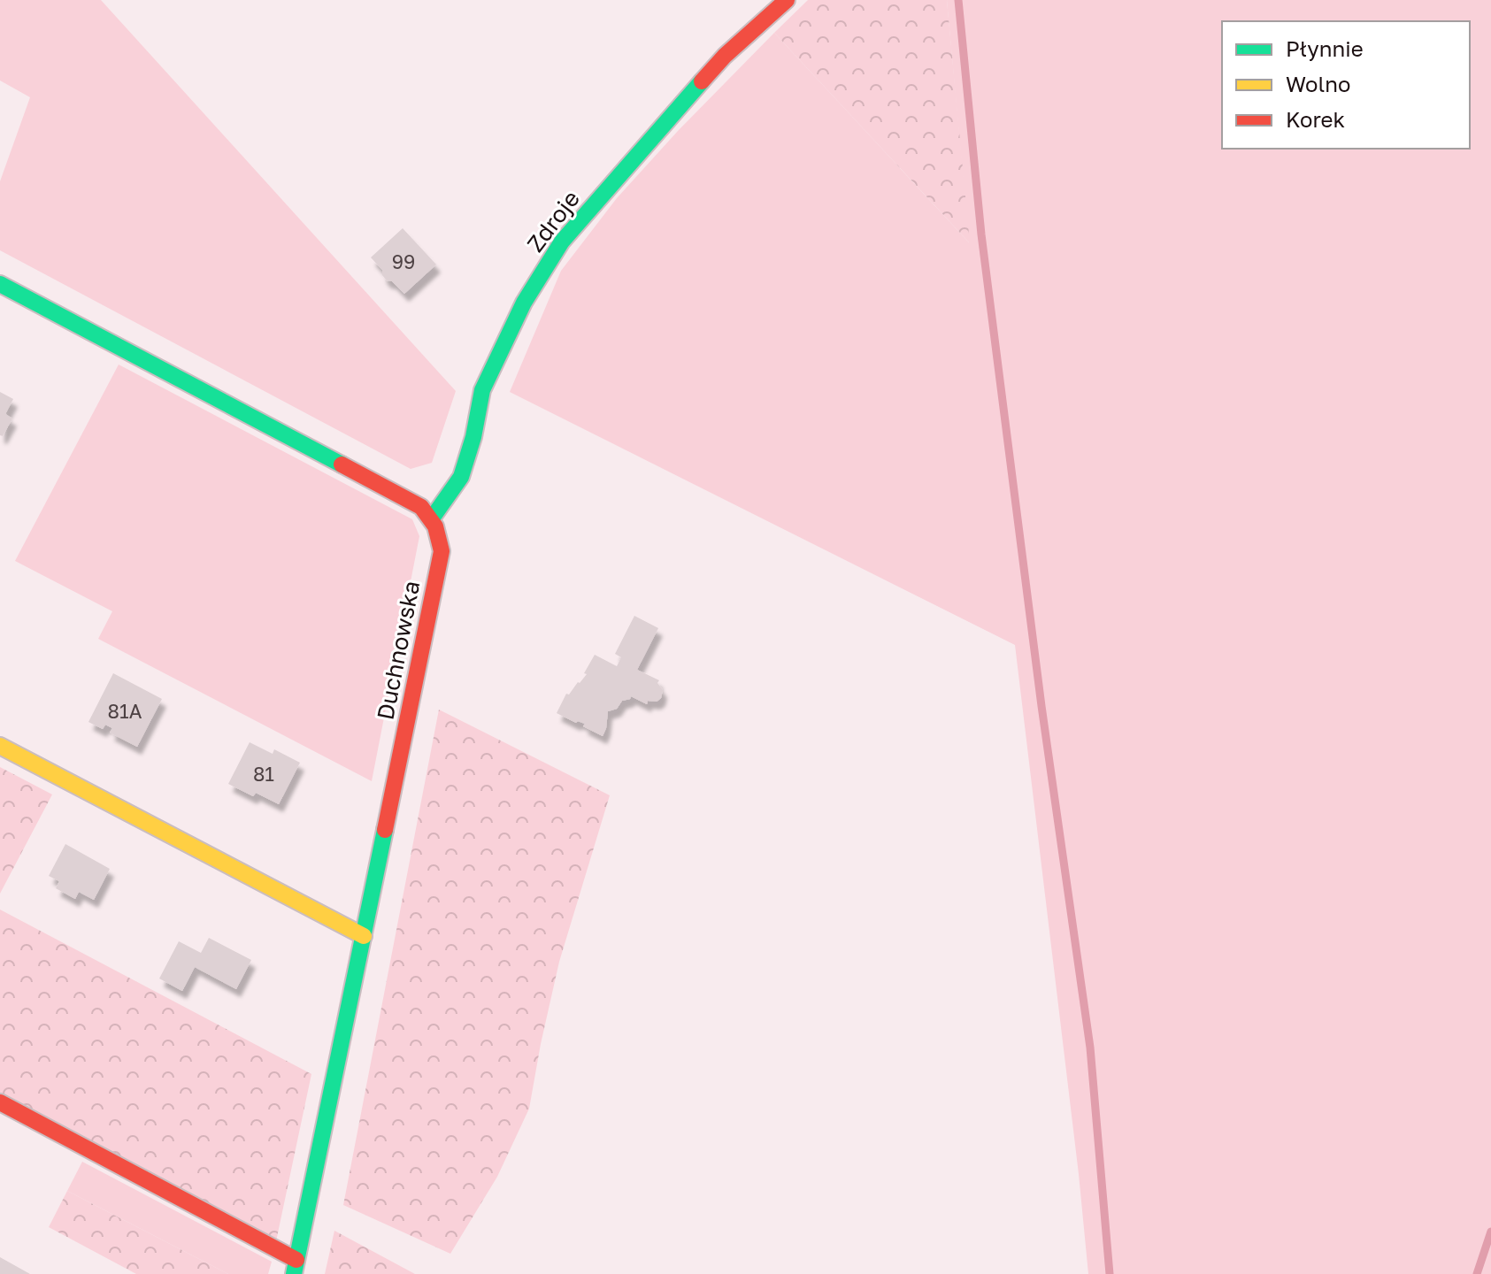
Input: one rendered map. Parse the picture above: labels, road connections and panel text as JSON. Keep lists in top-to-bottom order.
{
  "streets": {
    "street": ["Zdroje", "Duchnowska"]
  },
  "crossings": [
    ["Zdroje", "Duchnowska"]
  ],
  "house_numbers": ["99", "81A", "81"],
  "legend": ["Płynnie", "Wolno", "Korek"]
}
